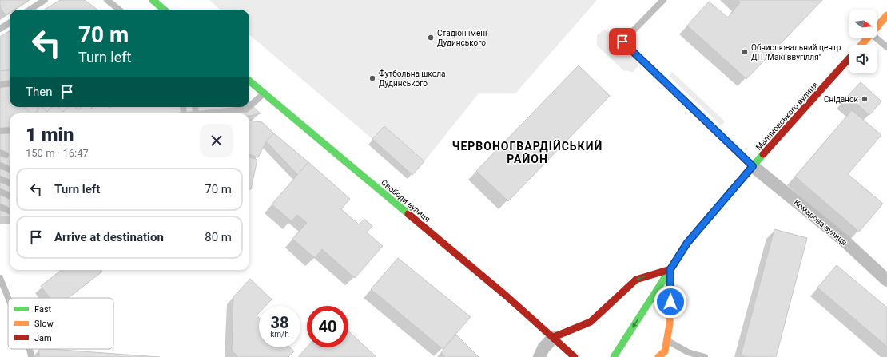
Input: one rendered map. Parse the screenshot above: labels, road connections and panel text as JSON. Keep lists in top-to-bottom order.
{
  "streets": {
    "street": ["Малиновського вулиця", "Свободи вулиця", "Комарова вулиця"]
  },
  "crossings": [
    ["Малиновського вулиця", "Комарова вулиця"]
  ],
  "districts": ["ЧЕРВОНОГВАРДІЙСЬКИЙ РАЙОН"],
  "places": [
    "Стадіон імені Дудинського",
    "Обчислювальний центр ДП \"Макіїввугілля\"",
    "Футбольна школа Дудинського",
    "Сніданок"
  ],
  "legend": ["Fast", "Slow", "Jam"],
  "north": "right",
  "page": {
    "turn": ["70 m", "Turn left"],
    "then": "Then",
    "heading": ["1 min", "150 m · 16:47"],
    "list": [
      {
        "name": "Turn left",
        "value": "70 m"
      },
      {
        "name": "Arrive at destination",
        "value": "80 m"
      }
    ],
    "speed": "38 km/h",
    "limit": "40"
  }
}
